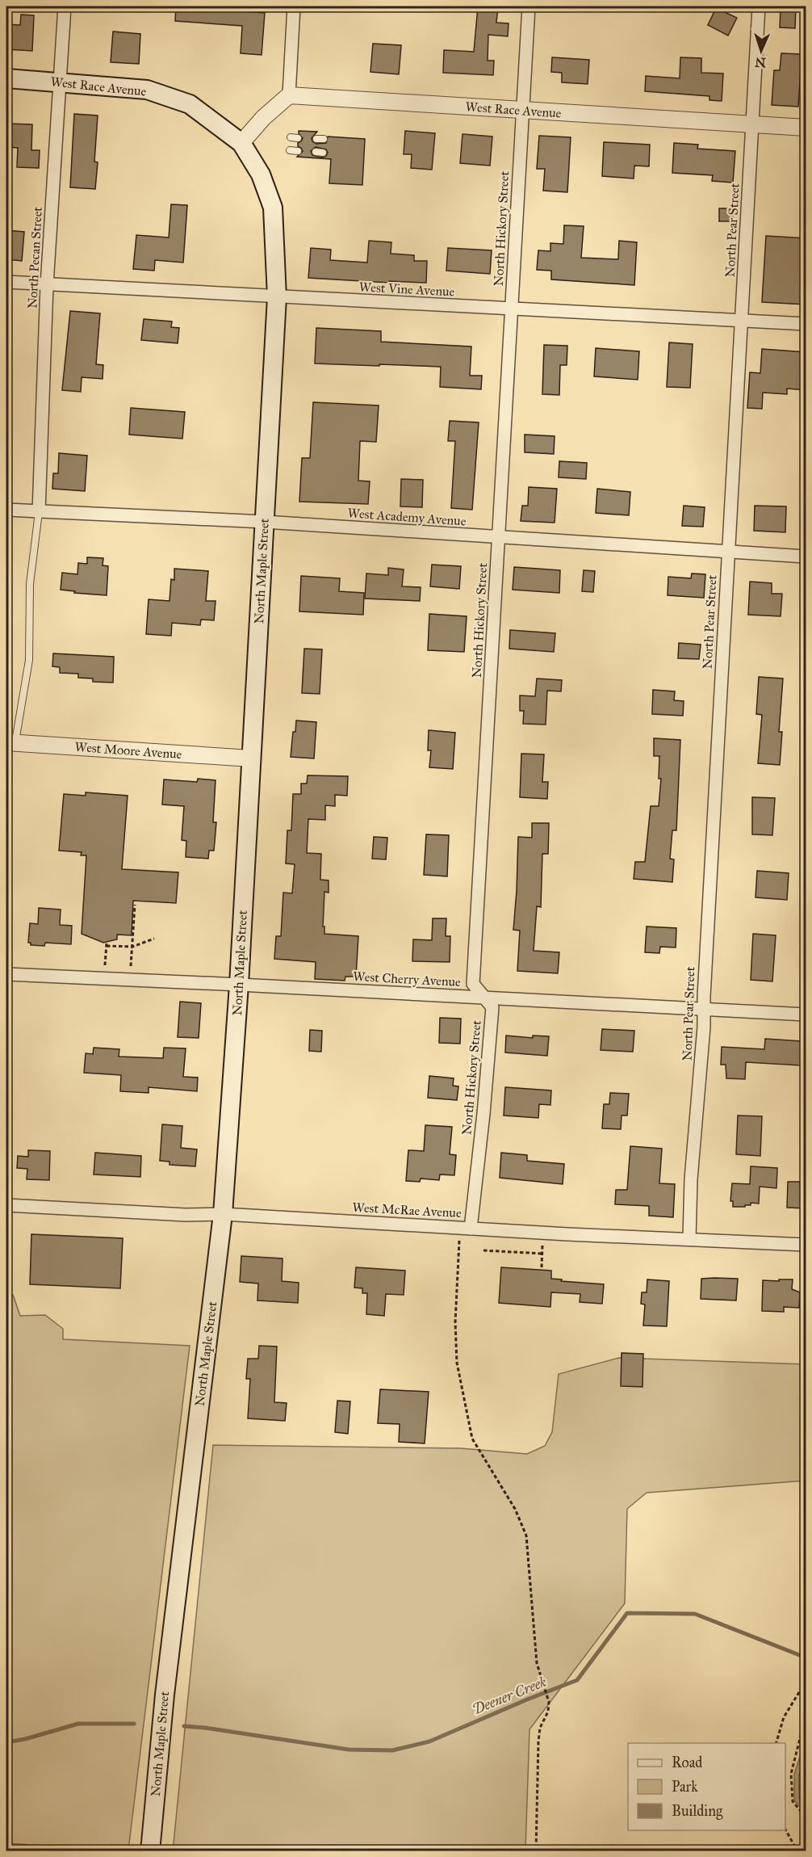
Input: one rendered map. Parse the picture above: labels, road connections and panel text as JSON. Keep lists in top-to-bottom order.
{
  "streets": {
    "main road": ["West Race Avenue", "North Maple Street"],
    "street": [
      "North Hickory Street",
      "North Pear Street",
      "North Pecan Street",
      "West Vine Avenue",
      "West Academy Avenue",
      "West Moore Avenue",
      "West Cherry Avenue",
      "West McRae Avenue"
    ]
  },
  "crossings": [
    ["West Race Avenue", "North Hickory Street"],
    ["West Race Avenue", "North Pear Street"],
    ["West Race Avenue", "North Pecan Street"],
    ["West Race Avenue", "North Maple Street"],
    ["North Hickory Street", "West Vine Avenue"],
    ["North Hickory Street", "West Academy Avenue"],
    ["North Hickory Street", "West Cherry Avenue"],
    ["North Hickory Street", "West McRae Avenue"],
    ["North Pear Street", "West Vine Avenue"],
    ["North Pear Street", "West Academy Avenue"],
    ["North Pear Street", "West Cherry Avenue"],
    ["North Pear Street", "West McRae Avenue"],
    ["North Pecan Street", "West Vine Avenue"],
    ["North Pecan Street", "West Academy Avenue"],
    ["West Vine Avenue", "North Maple Street"],
    ["West Academy Avenue", "North Maple Street"],
    ["North Maple Street", "West Moore Avenue"],
    ["North Maple Street", "West Cherry Avenue"],
    ["North Maple Street", "West McRae Avenue"]
  ],
  "water": ["Deener Creek"],
  "legend": ["Road", "Park", "Building"],
  "north": "bottom"
}
